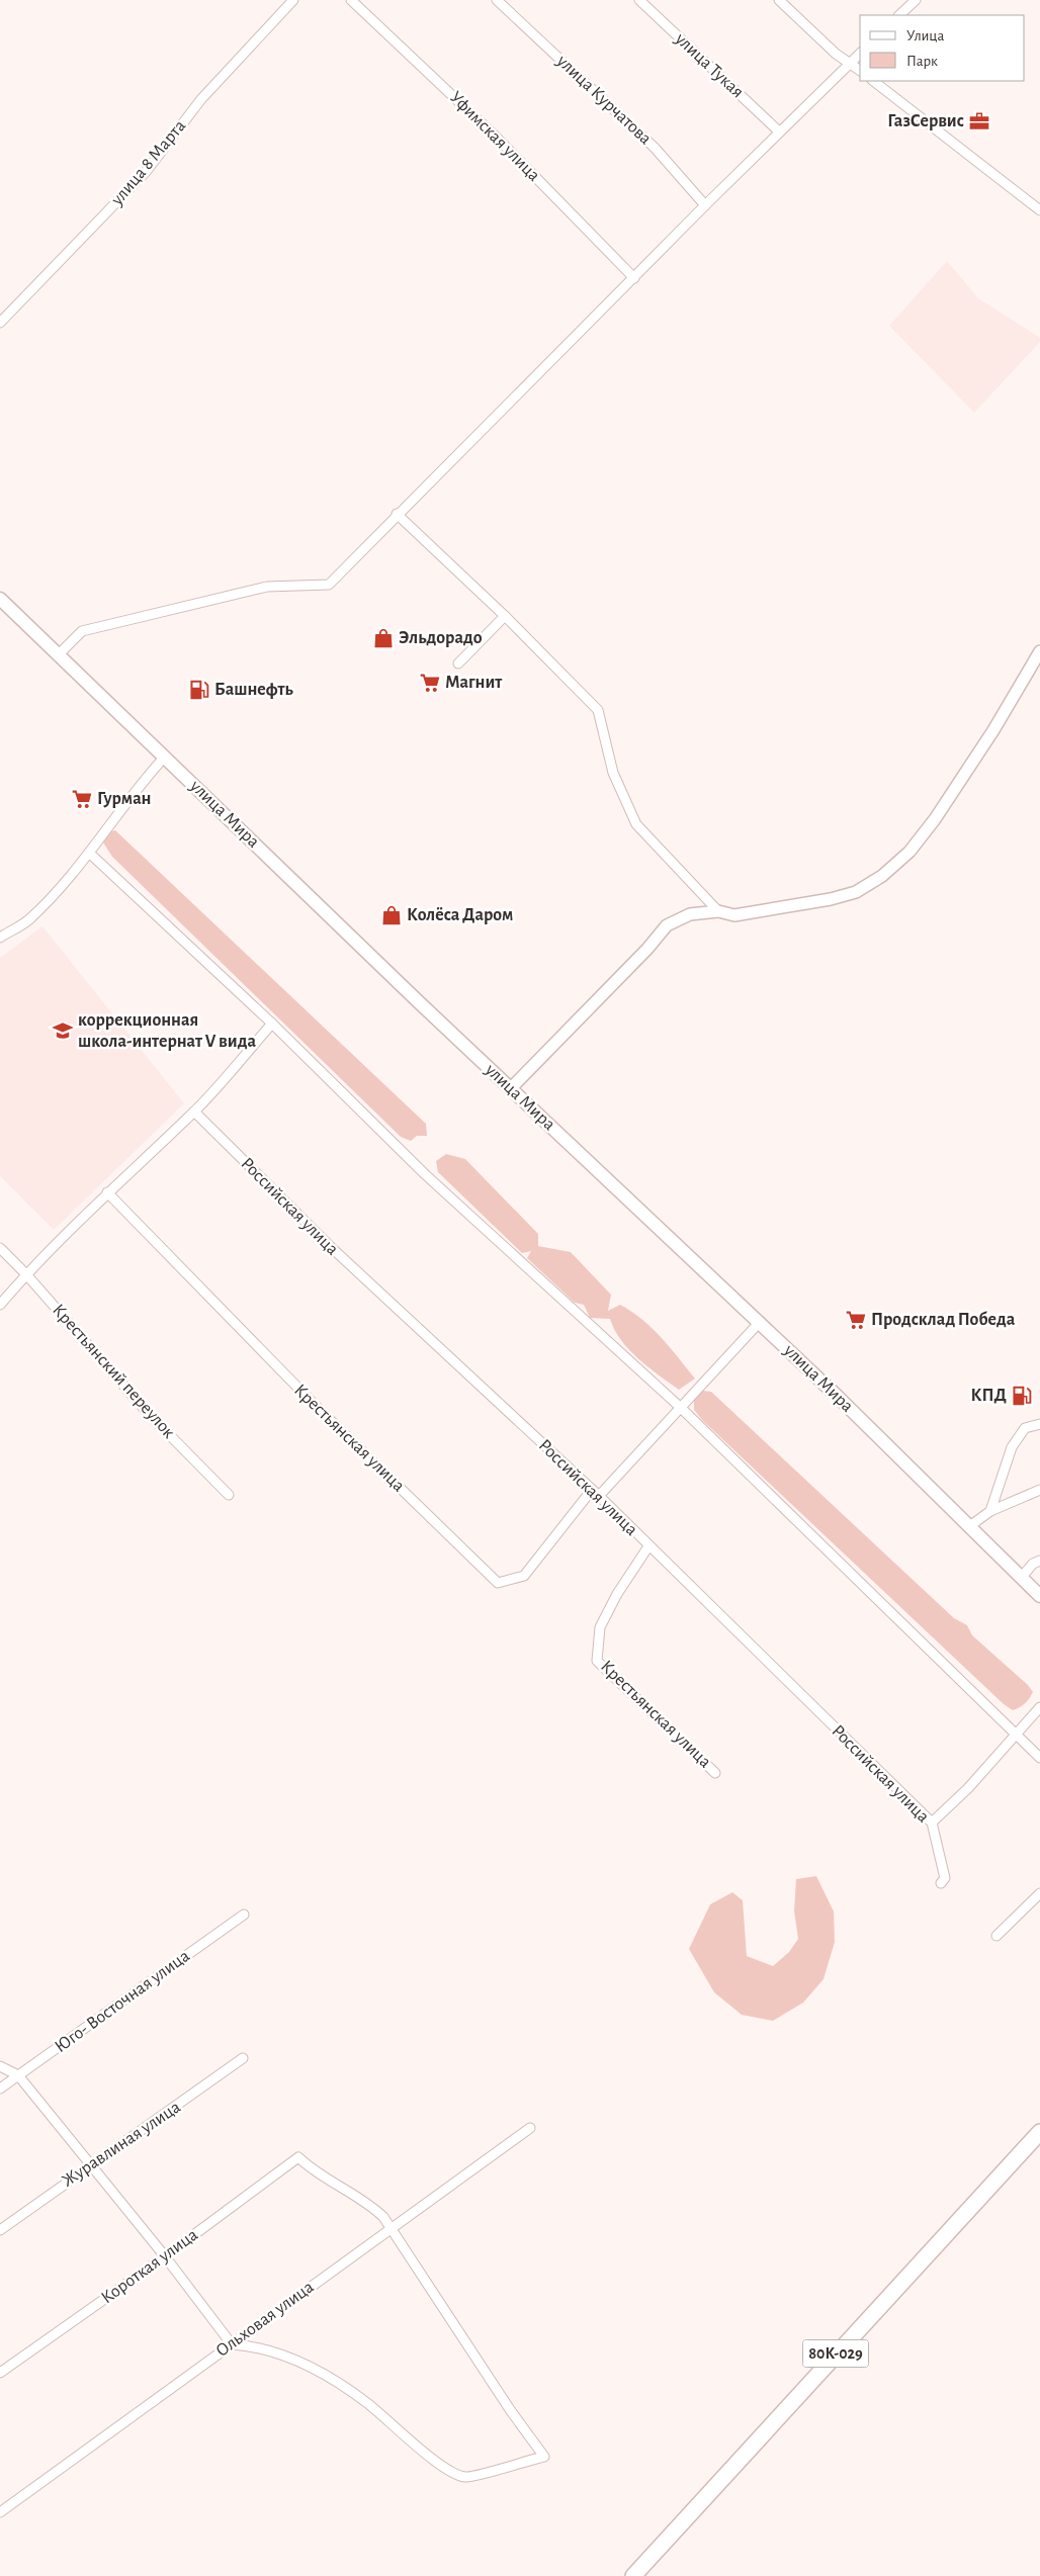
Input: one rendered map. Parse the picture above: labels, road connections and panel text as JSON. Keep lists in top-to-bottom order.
{
  "streets": {
    "main road": ["улица Мира", "80К-029"],
    "street": [
      "улица Тукая",
      "улица Курчатова",
      "Уфимская улица",
      "улица 8 Марта",
      "Российская улица",
      "Крестьянский переулок",
      "Крестьянская улица",
      "Юго- Восточная улица",
      "Журавлиная улица",
      "Короткая улица",
      "Ольховая улица"
    ]
  },
  "crossings": [
    ["Российская улица", "Крестьянская улица"],
    ["Короткая улица", "Ольховая улица"]
  ],
  "places": {
    "office": ["ГазСервис"],
    "shop": ["Эльдорадо", "Колёса Даром"],
    "supermarket": ["Магнит", "Гурман", "Продсклад Победа"],
    "fuel station": ["Башнефть", "КПД"],
    "school or university": ["коррекционная школа-интернат V вида"]
  },
  "legend": ["Улица", "Парк"]
}
